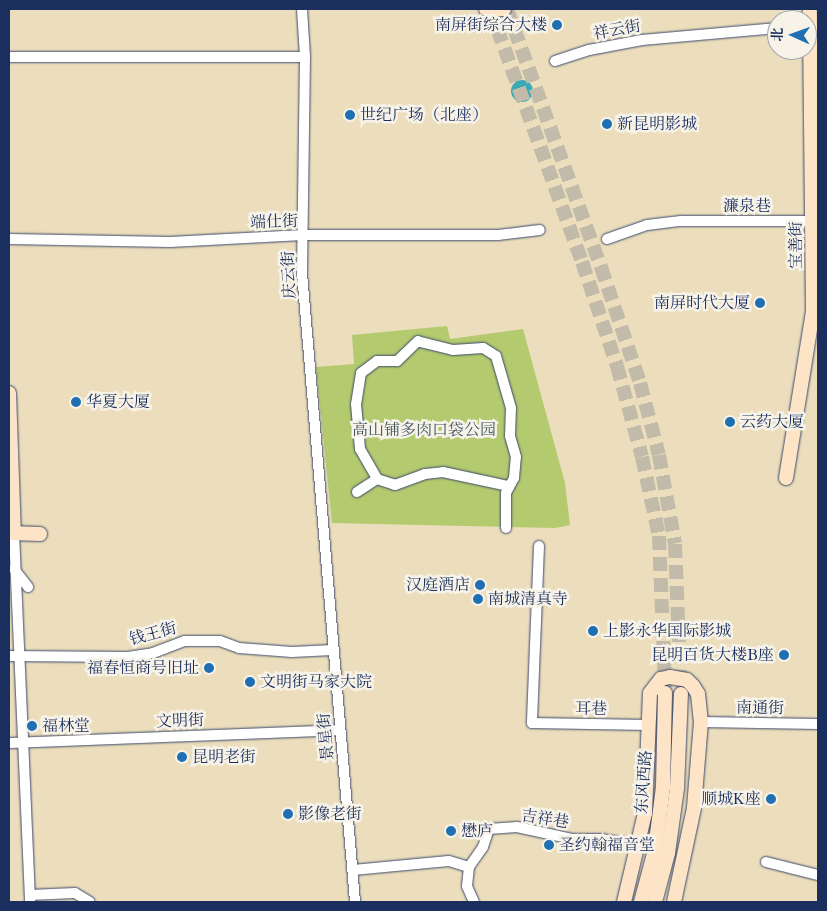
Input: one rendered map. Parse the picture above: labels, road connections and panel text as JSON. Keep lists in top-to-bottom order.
{
  "streets": {
    "main road": ["宝善街", "东风西路"],
    "street": [
      "祥云街",
      "濂泉巷",
      "端仕街",
      "庆云街",
      "钱王街",
      "南通街",
      "耳巷",
      "文明街",
      "景星街",
      "吉祥巷"
    ]
  },
  "crossings": [
    ["濂泉巷", "宝善街"],
    ["端仕街", "庆云街"],
    ["庆云街", "景星街"],
    ["钱王街", "景星街"],
    ["文明街", "景星街"]
  ],
  "parks": ["高山铺多肉口袋公园"],
  "places": [
    "南屏街综合大楼",
    "世纪广场（北座）",
    "新昆明影城",
    "南屏时代大厦",
    "华夏大厦",
    "云药大厦",
    "汉庭酒店",
    "南城清真寺",
    "上影永华国际影城",
    "昆明百货大楼B座",
    "福春恒商号旧址",
    "文明街马家大院",
    "福林堂",
    "昆明老街",
    "顺城K座",
    "影像老街",
    "懋庐",
    "圣约翰福音堂"
  ],
  "north": "left"
}
